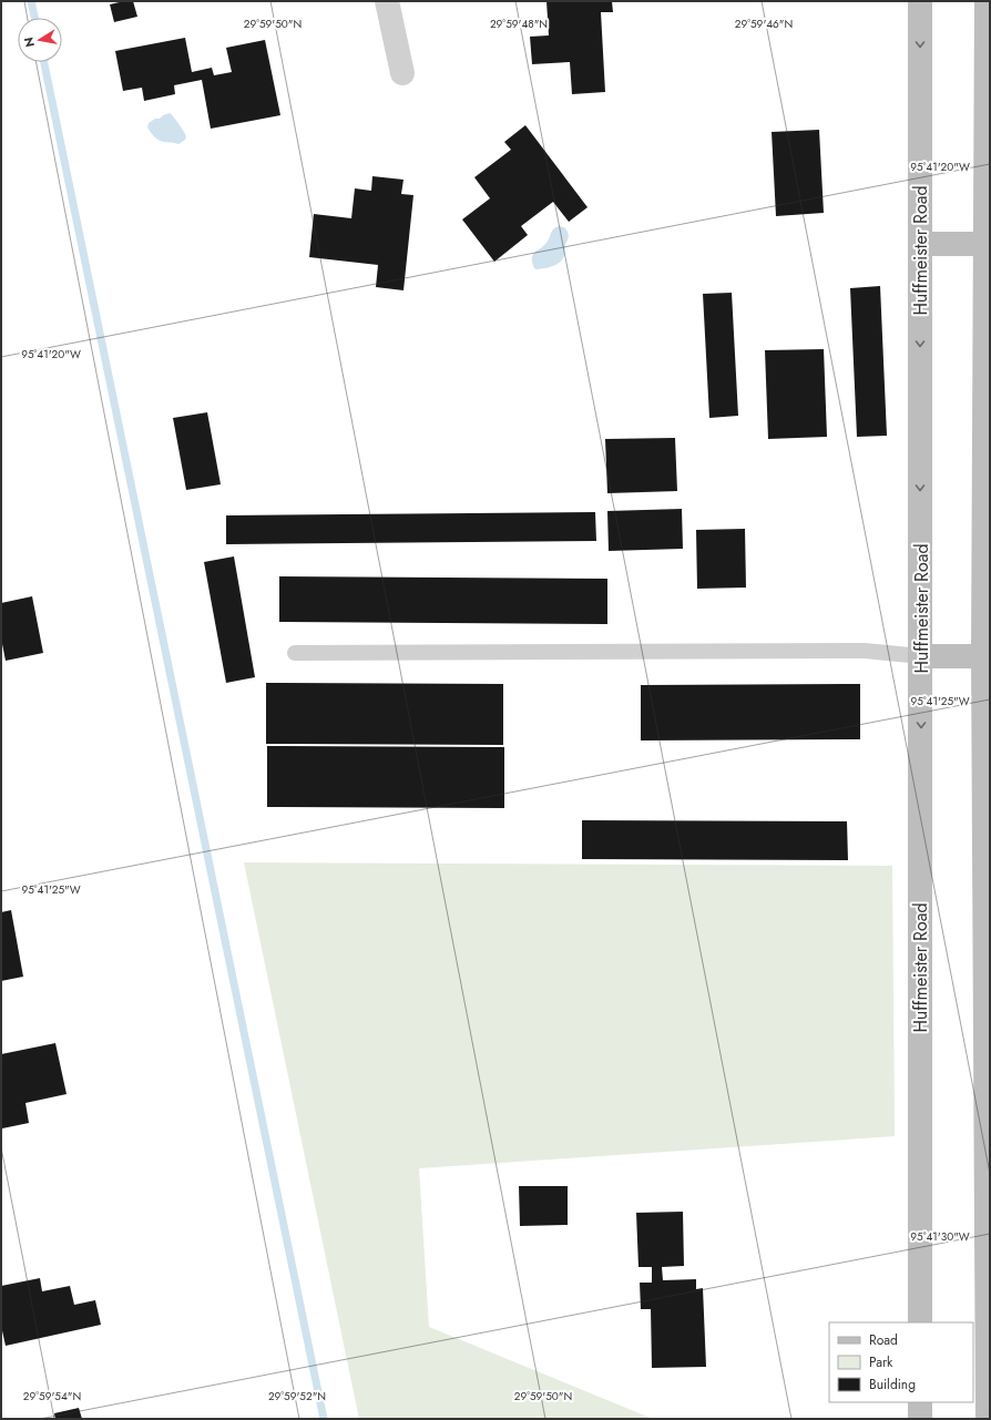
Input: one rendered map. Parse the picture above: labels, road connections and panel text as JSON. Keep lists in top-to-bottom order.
{
  "streets": {
    "main road": ["Huffmeister Road"]
  },
  "legend": ["Road", "Park", "Building"],
  "north": "left",
  "coordinates": [
    "29°59'50\"N",
    "29°59'48\"N",
    "29°59'46\"N",
    "95°41'20\"W",
    "95°41'25\"W",
    "95°41'30\"W",
    "29°59'54\"N",
    "29°59'52\"N"
  ]
}
